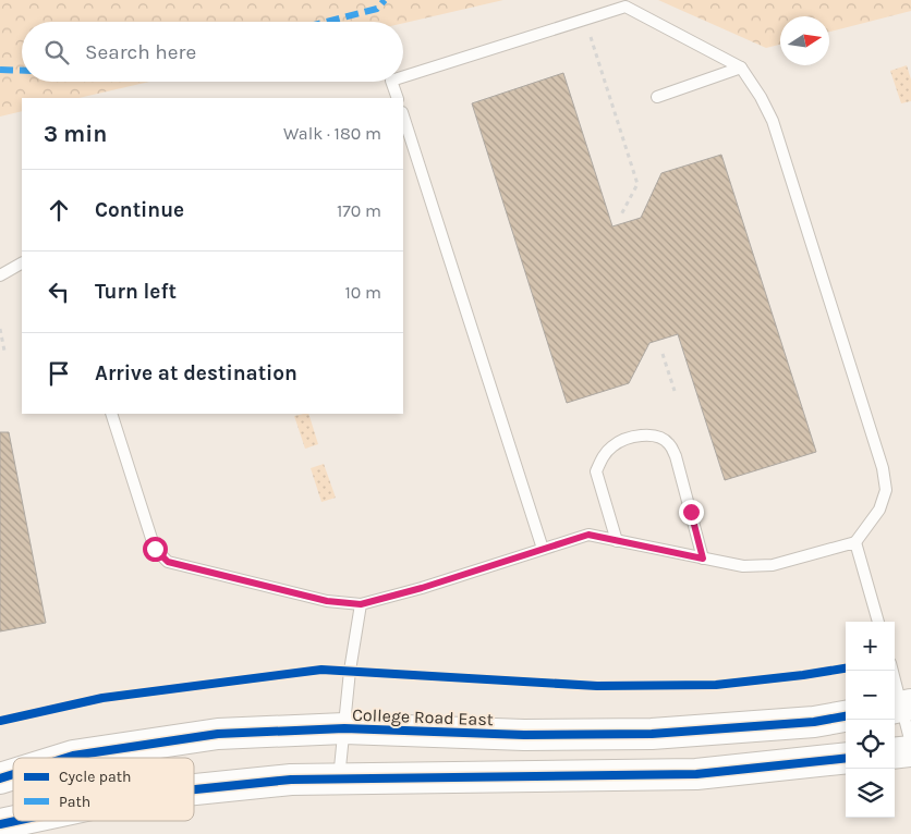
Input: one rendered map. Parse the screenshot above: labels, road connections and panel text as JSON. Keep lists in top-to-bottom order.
{
  "streets": {
    "street": ["College Road East"]
  },
  "legend": ["Cycle path", "Path"],
  "north": "right",
  "page": {
    "search": "Search here",
    "heading": ["3 min", "Walk · 180 m"],
    "list": [
      ["Continue", "170 m"],
      ["Turn left", "10 m"],
      "Arrive at destination"
    ],
    "map_buttons": ["+", "−"]
  }
}
